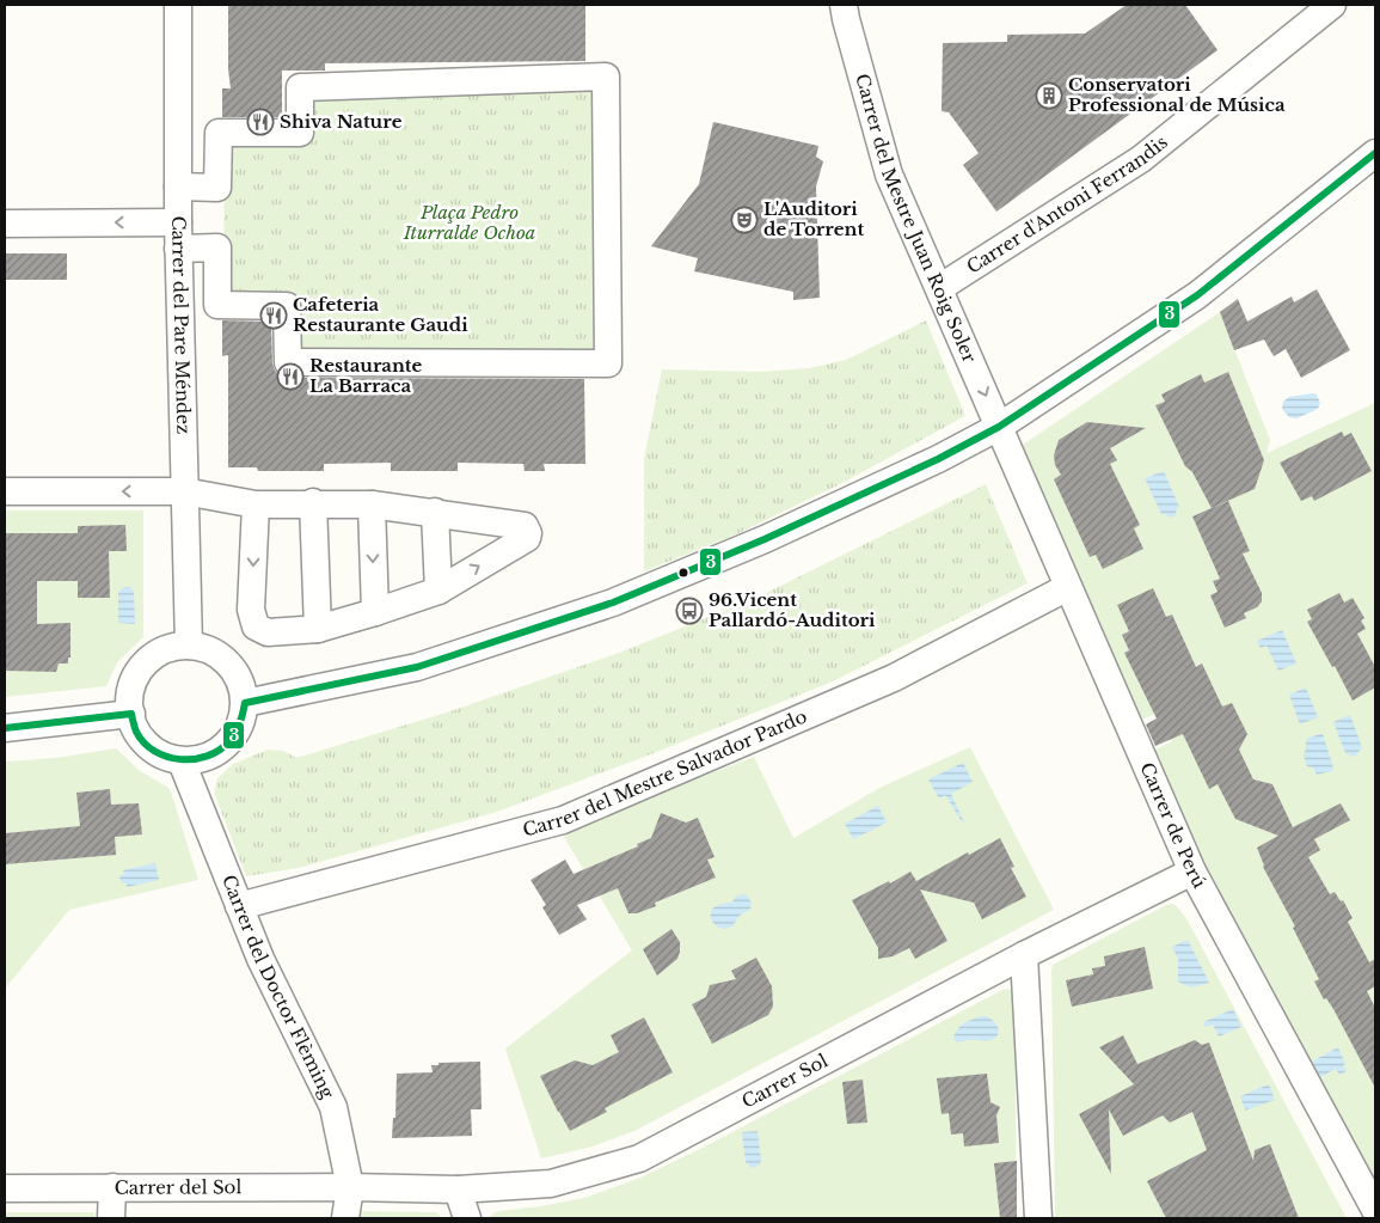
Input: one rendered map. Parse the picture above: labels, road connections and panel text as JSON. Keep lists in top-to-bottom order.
{
  "streets": {
    "street": [
      "Carrer d'Antoni Ferrandis",
      "Carrer del Mestre Juan Roig Soler",
      "Carrer del Pare Méndez",
      "Carrer del Mestre Salvador Pardo",
      "Carrer de Perú",
      "Carrer del Doctor Flèming",
      "Carrer Sol",
      "Carrer del Sol"
    ]
  },
  "crossings": [
    ["Carrer d'Antoni Ferrandis", "Carrer del Mestre Juan Roig Soler"],
    ["Carrer del Mestre Juan Roig Soler", "Carrer de Perú"],
    ["Carrer del Pare Méndez", "Carrer del Doctor Flèming"],
    ["Carrer del Mestre Salvador Pardo", "Carrer de Perú"],
    ["Carrer del Mestre Salvador Pardo", "Carrer del Doctor Flèming"],
    ["Carrer de Perú", "Carrer Sol"],
    ["Carrer del Doctor Flèming", "Carrer Sol"],
    ["Carrer del Doctor Flèming", "Carrer del Sol"],
    ["Carrer Sol", "Carrer del Sol"]
  ],
  "parks": ["Plaça Pedro Iturralde Ochoa"],
  "places": {
    "building": ["Conservatori Professional de Música"],
    "restaurant": ["Shiva Nature", "Cafeteria Restaurante Gaudi", "Restaurante La Barraca"],
    "theatre": ["L'Auditori de Torrent"],
    "bus stop": ["96.Vicent Pallardó-Auditori"]
  },
  "lines": ["transit line 3"]
}
